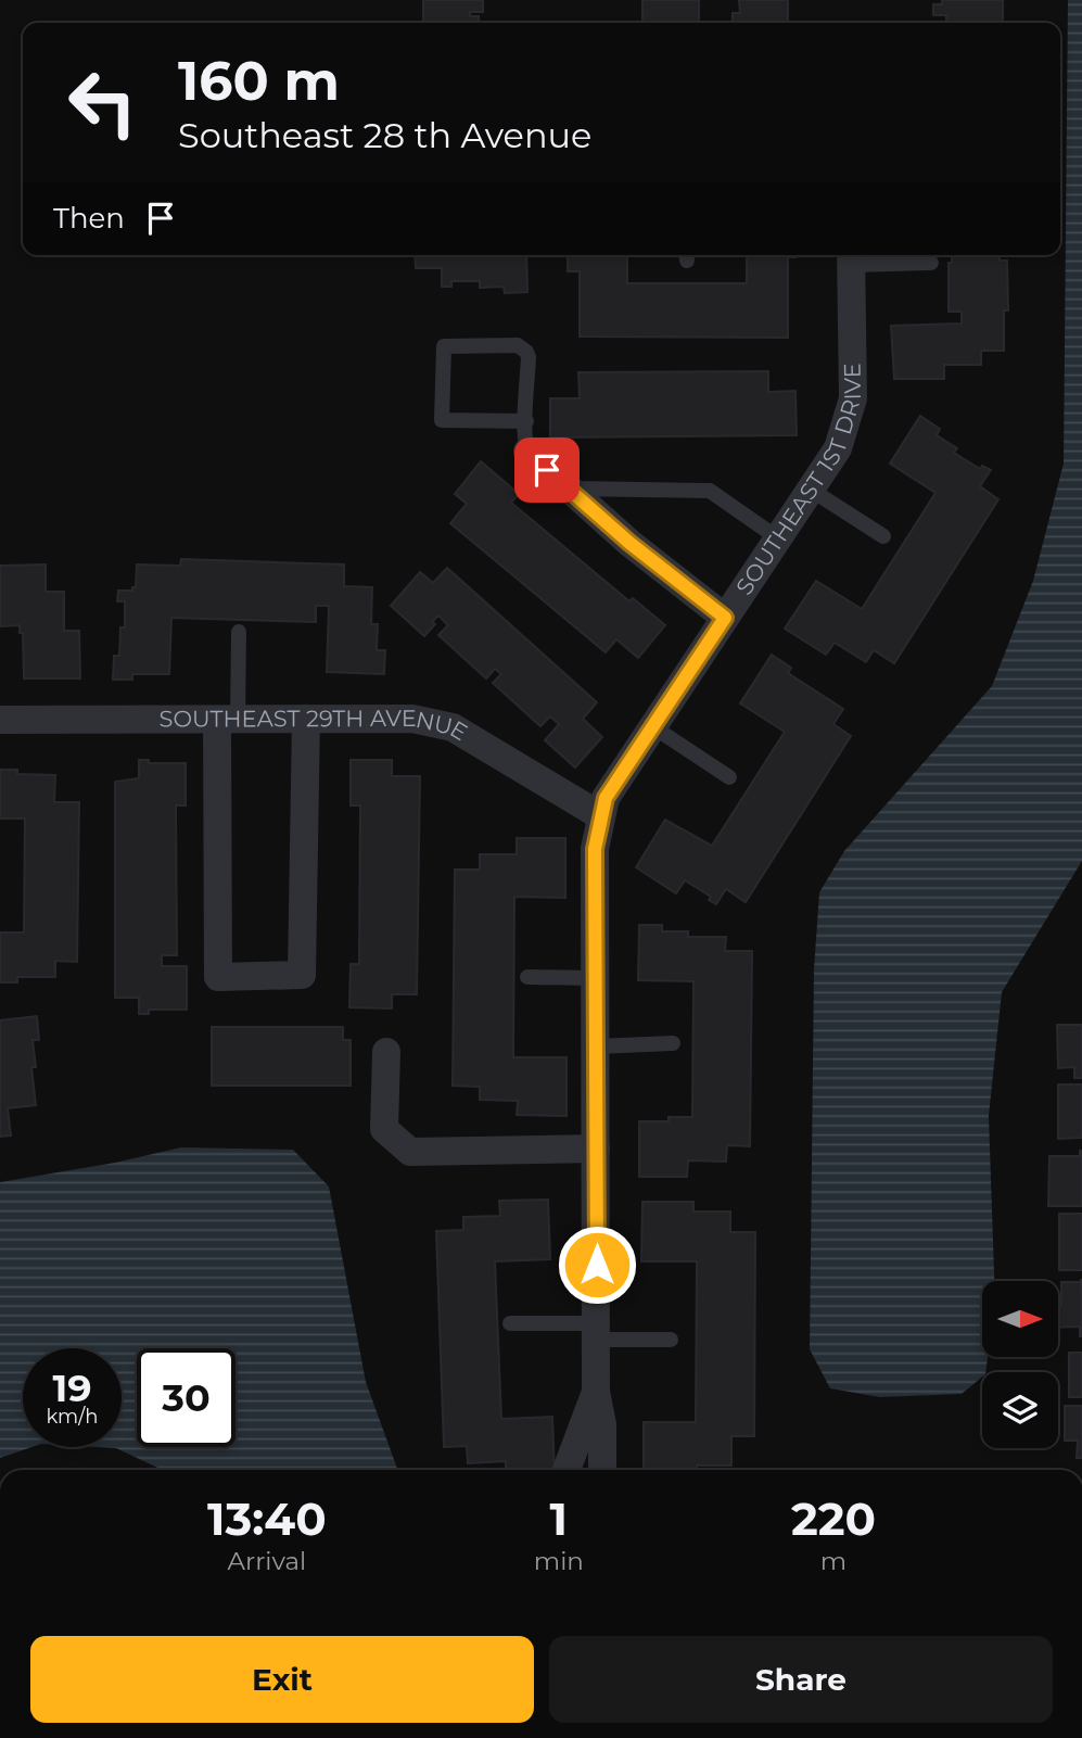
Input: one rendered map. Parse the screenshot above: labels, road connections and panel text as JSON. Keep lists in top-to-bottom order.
{
  "streets": {
    "street": ["SOUTHEAST 1ST DRIVE", "SOUTHEAST 29TH AVENUE"]
  },
  "crossings": [
    ["SOUTHEAST 1ST DRIVE", "SOUTHEAST 29TH AVENUE"]
  ],
  "north": "right",
  "page": {
    "turn": ["160 m", "Southeast 28 th Avenue"],
    "then": "Then",
    "speed": "19 km/h",
    "limit": "30",
    "eta": [
      "13:40",
      "Arrival",
      "1",
      "min",
      "220",
      "m"
    ],
    "buttons": ["Exit", "Share"]
  }
}
